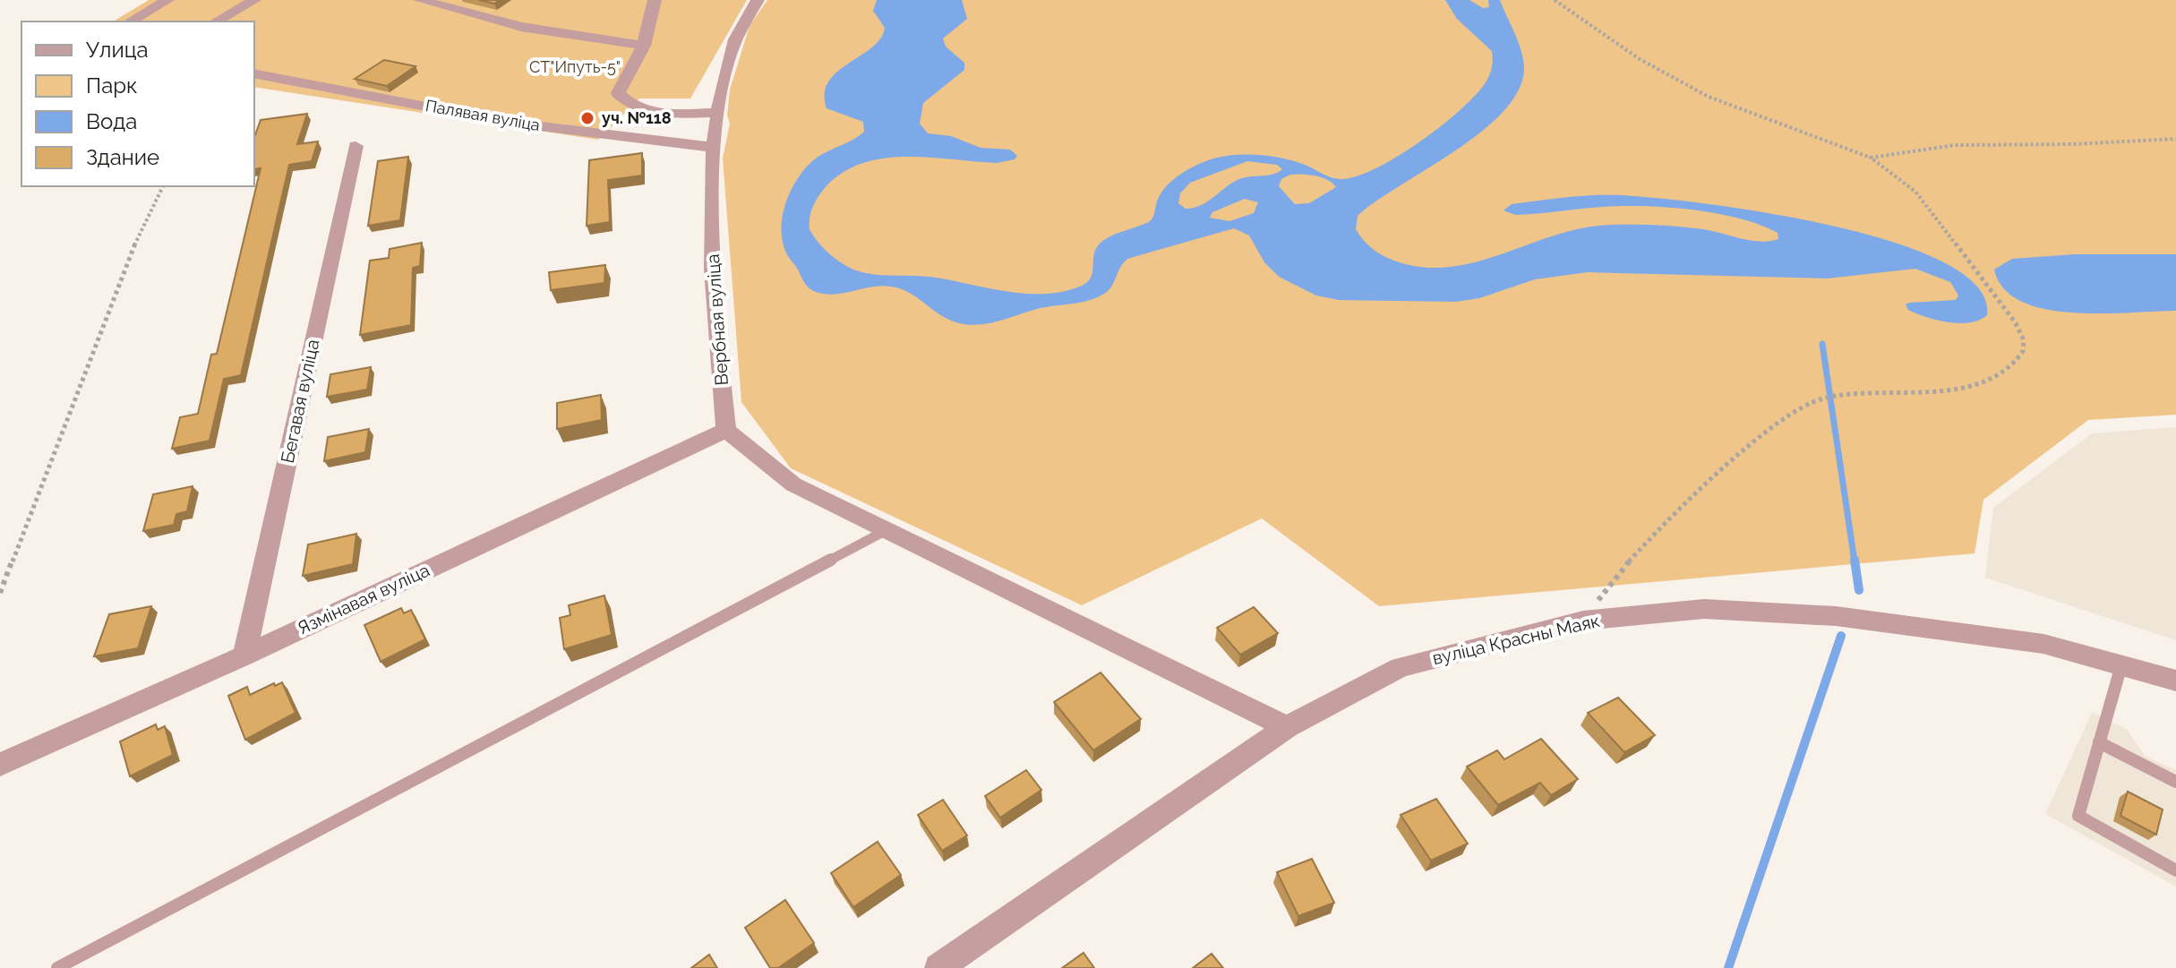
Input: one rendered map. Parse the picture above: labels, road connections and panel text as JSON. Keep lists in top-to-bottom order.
{
  "streets": {
    "street": [
      "Палявая вуліца",
      "Вербная вуліца",
      "Бегавая вуліца",
      "Язмінавая вуліца",
      "вуліца Красны Маяк"
    ]
  },
  "crossings": [
    ["Палявая вуліца", "Вербная вуліца"],
    ["Вербная вуліца", "Язмінавая вуліца"],
    ["Бегавая вуліца", "Язмінавая вуліца"]
  ],
  "parks": ["СТ\"Ипуть-5\""],
  "places": ["уч. №118"],
  "legend": [
    "Улица",
    "Парк",
    "Вода",
    "Здание"
  ]
}
